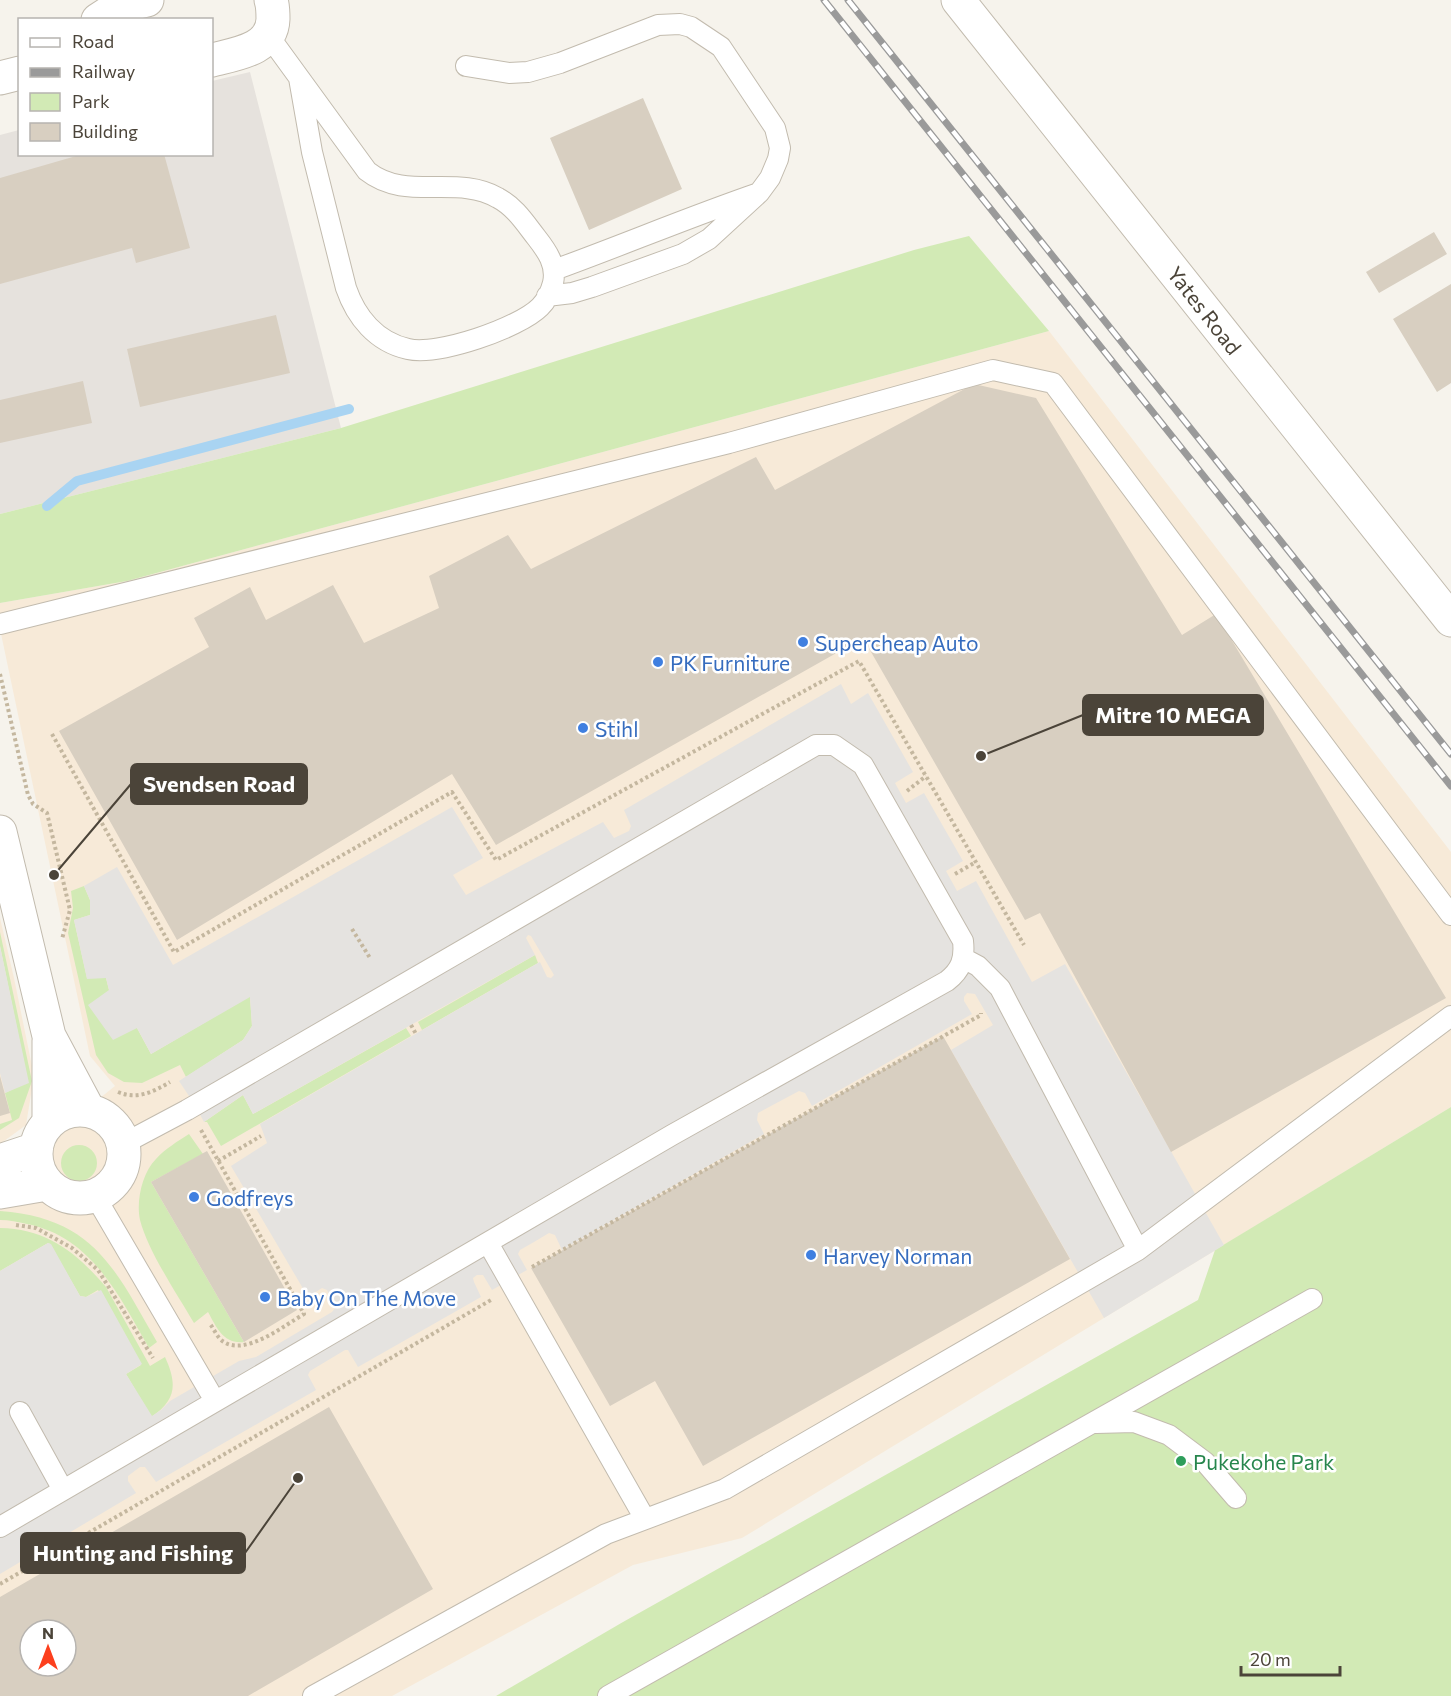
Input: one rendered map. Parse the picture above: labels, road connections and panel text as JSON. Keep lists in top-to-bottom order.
{
  "streets": {
    "street": ["Yates Road"]
  },
  "places": [
    "Supercheap Auto",
    "PK Furniture",
    "Stihl",
    "Mitre 10 MEGA",
    "Svendsen Road",
    "Godfreys",
    "Harvey Norman",
    "Baby On The Move",
    "Pukekohe Park",
    "Hunting and Fishing"
  ],
  "legend": [
    "Road",
    "Railway",
    "Park",
    "Building"
  ],
  "scale_bar": "20 m",
  "north": "top"
}
